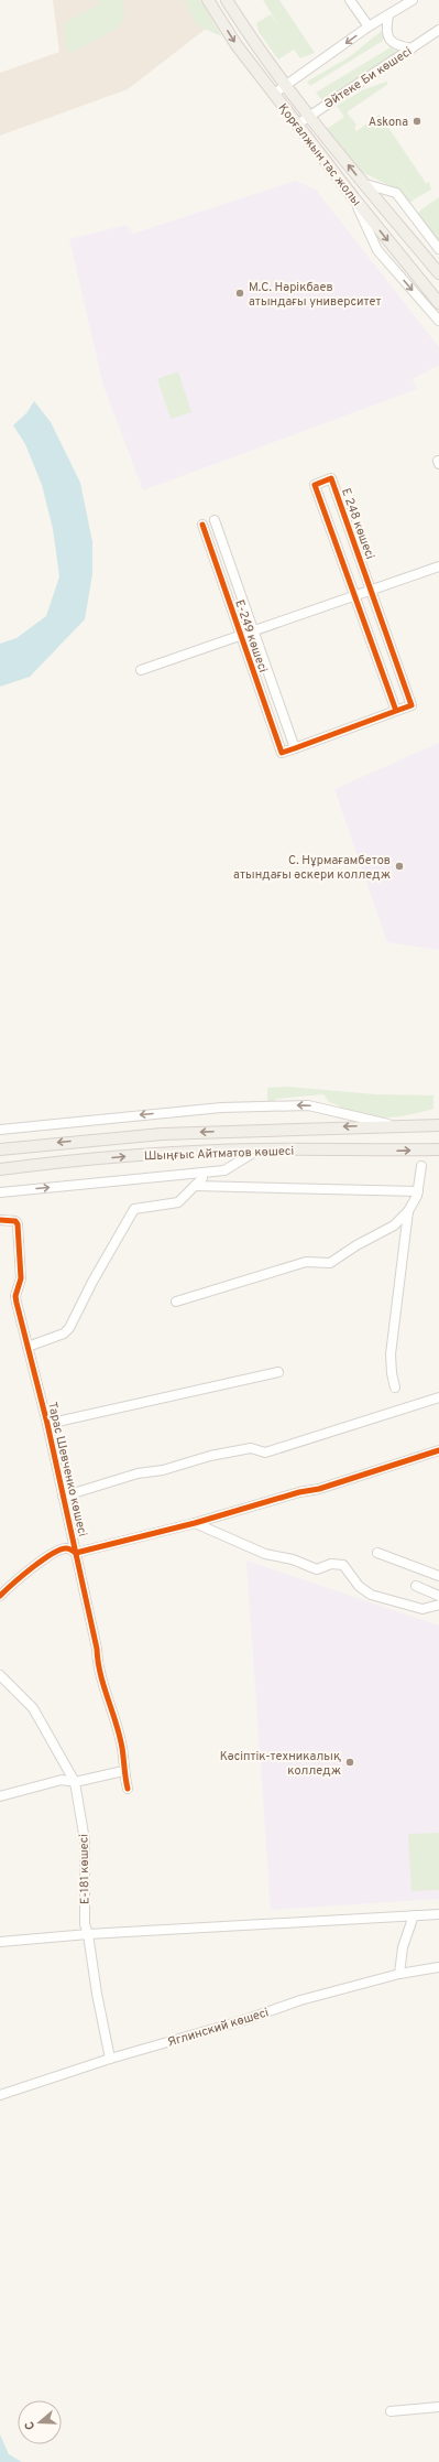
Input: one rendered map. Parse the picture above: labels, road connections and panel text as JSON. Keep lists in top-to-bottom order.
{
  "streets": {
    "main road": ["Қорғалжын тас жолы", "Шыңғыс Айтматов көшесі"],
    "street": [
      "Әйтеке Би көшесі",
      "Е 248 көшесі",
      "Е-249 көшесі",
      "Тарас Шевченко көшесі",
      "Е-181 көшесі",
      "Яглинский көшесі"
    ]
  },
  "crossings": [
    ["Әйтеке Би көшесі", "Қорғалжын тас жолы"],
    ["Е 248 көшесі", "Е-249 көшесі"],
    ["Е-181 көшесі", "Яглинский көшесі"]
  ],
  "places": [
    "Askona",
    "М.С. Нәрікбаев атындағы университет",
    "С. Нұрмағамбетов атындағы әскери колледж",
    "Кәсіптік-техникалық колледж"
  ],
  "north": "left"
}
